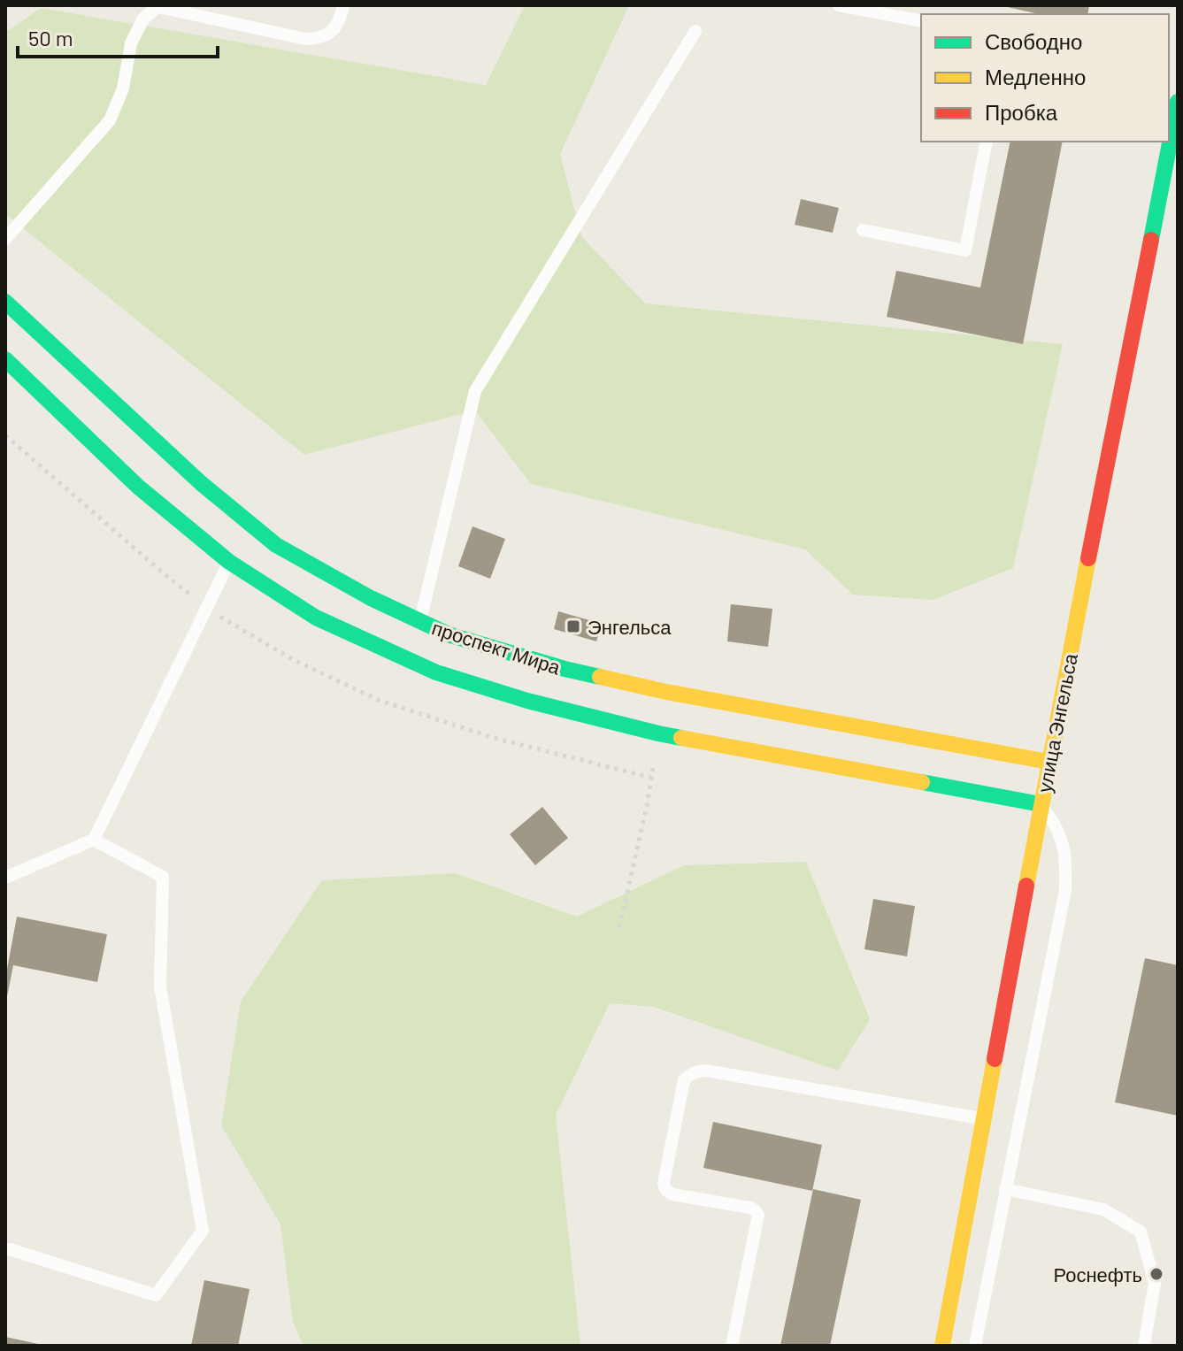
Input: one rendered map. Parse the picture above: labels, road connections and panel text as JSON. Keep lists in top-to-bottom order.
{
  "streets": {
    "street": ["проспект Мира", "улица Энгельса"]
  },
  "crossings": [
    ["проспект Мира", "улица Энгельса"]
  ],
  "places": {
    "transit": ["Энгельса"],
    "other": ["Роснефть"]
  },
  "legend": ["Свободно", "Медленно", "Пробка"],
  "scale_bar": "50 m"
}
